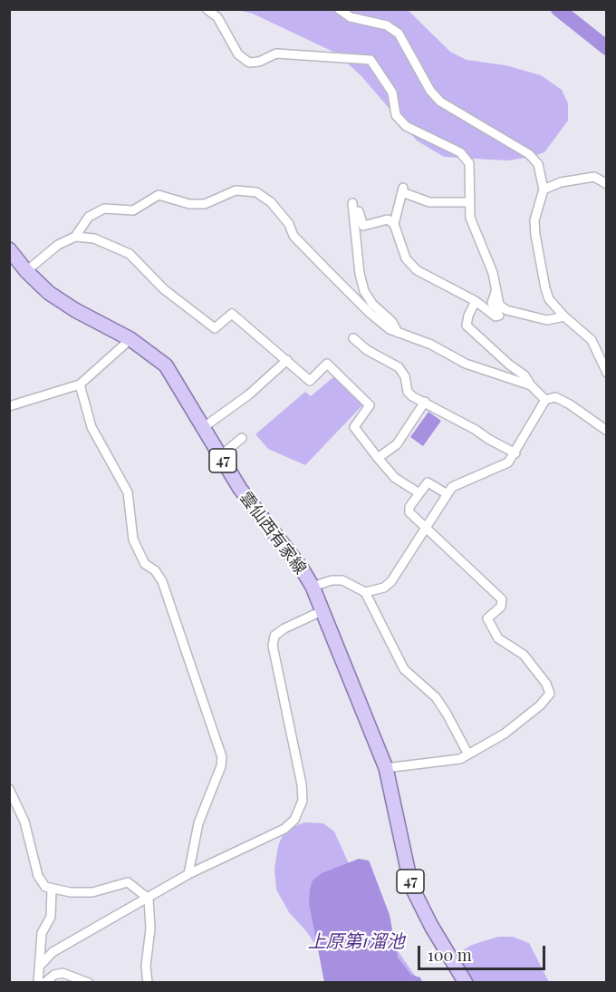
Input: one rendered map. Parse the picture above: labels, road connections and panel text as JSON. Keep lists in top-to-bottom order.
{
  "streets": {
    "main road": ["47", "雲仙西有家線"]
  },
  "water": ["上原第1溜池"],
  "scale_bar": "100 m"
}
